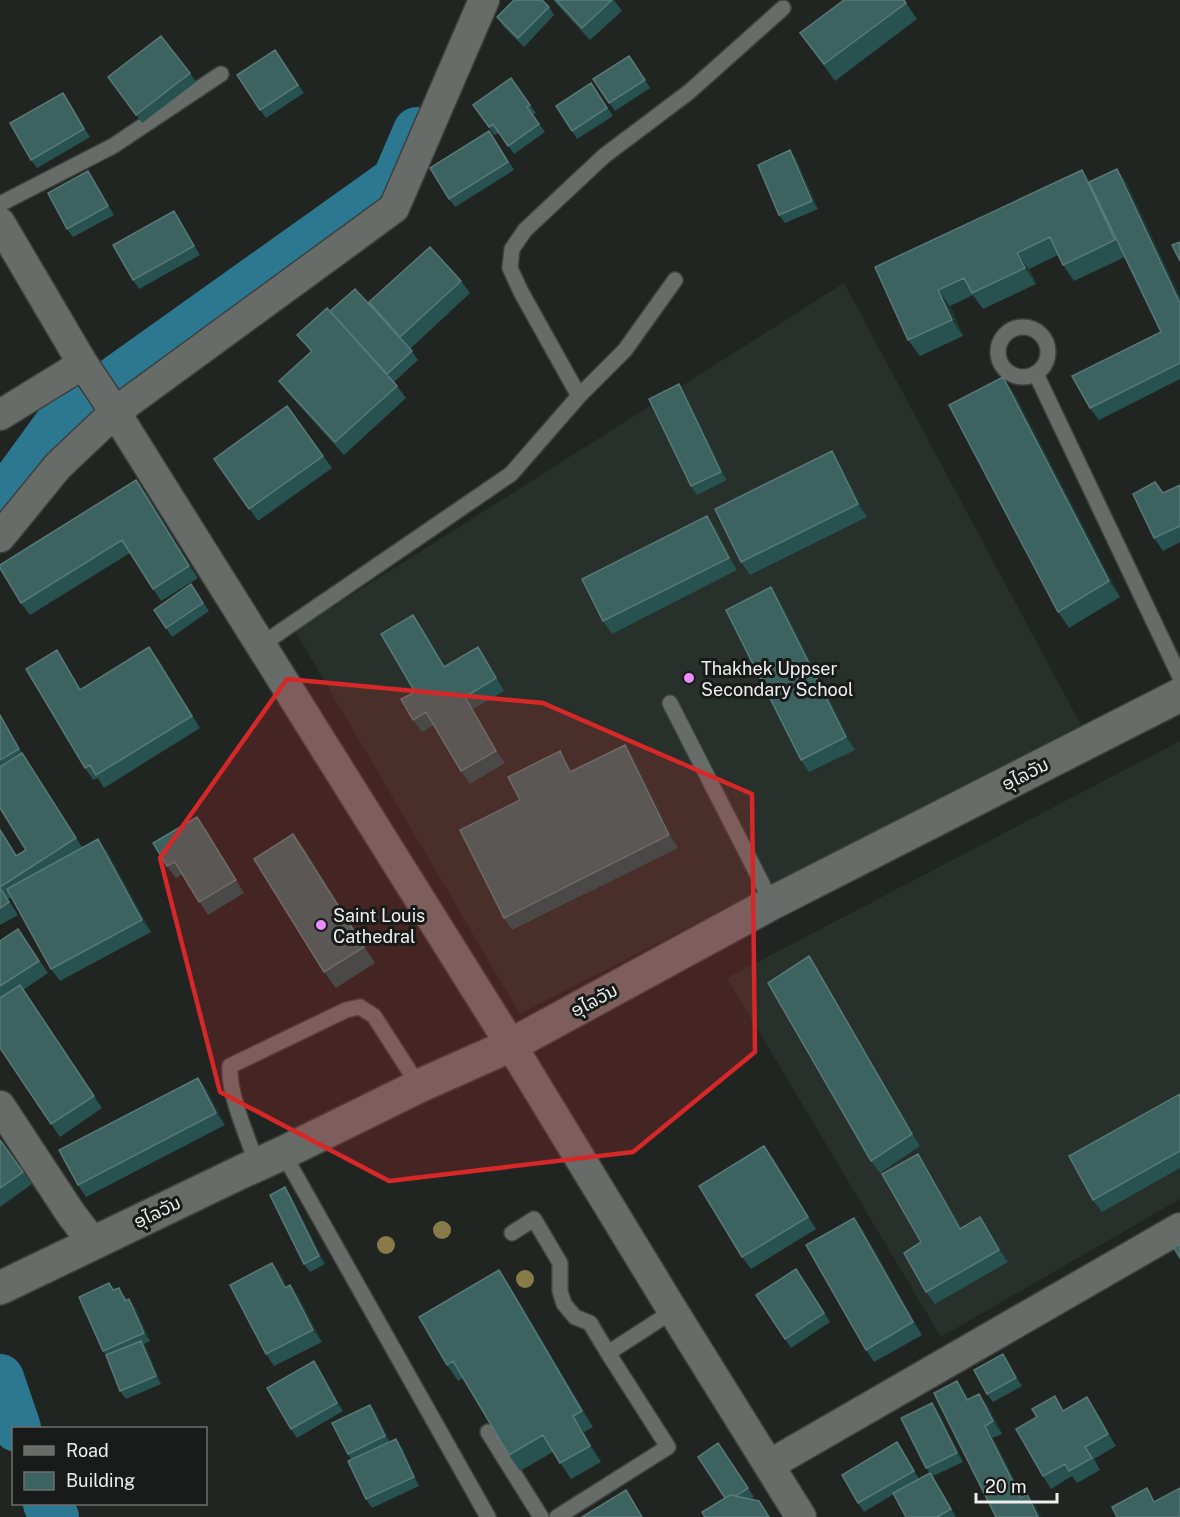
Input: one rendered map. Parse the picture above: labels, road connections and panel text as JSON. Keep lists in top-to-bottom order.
{
  "streets": {
    "street": ["ອຸໄລວັນ"]
  },
  "places": ["Thakhek Uppser Secondary School", "Saint Louis Cathedral"],
  "legend": ["Road", "Building"],
  "scale_bar": "20 m"
}
